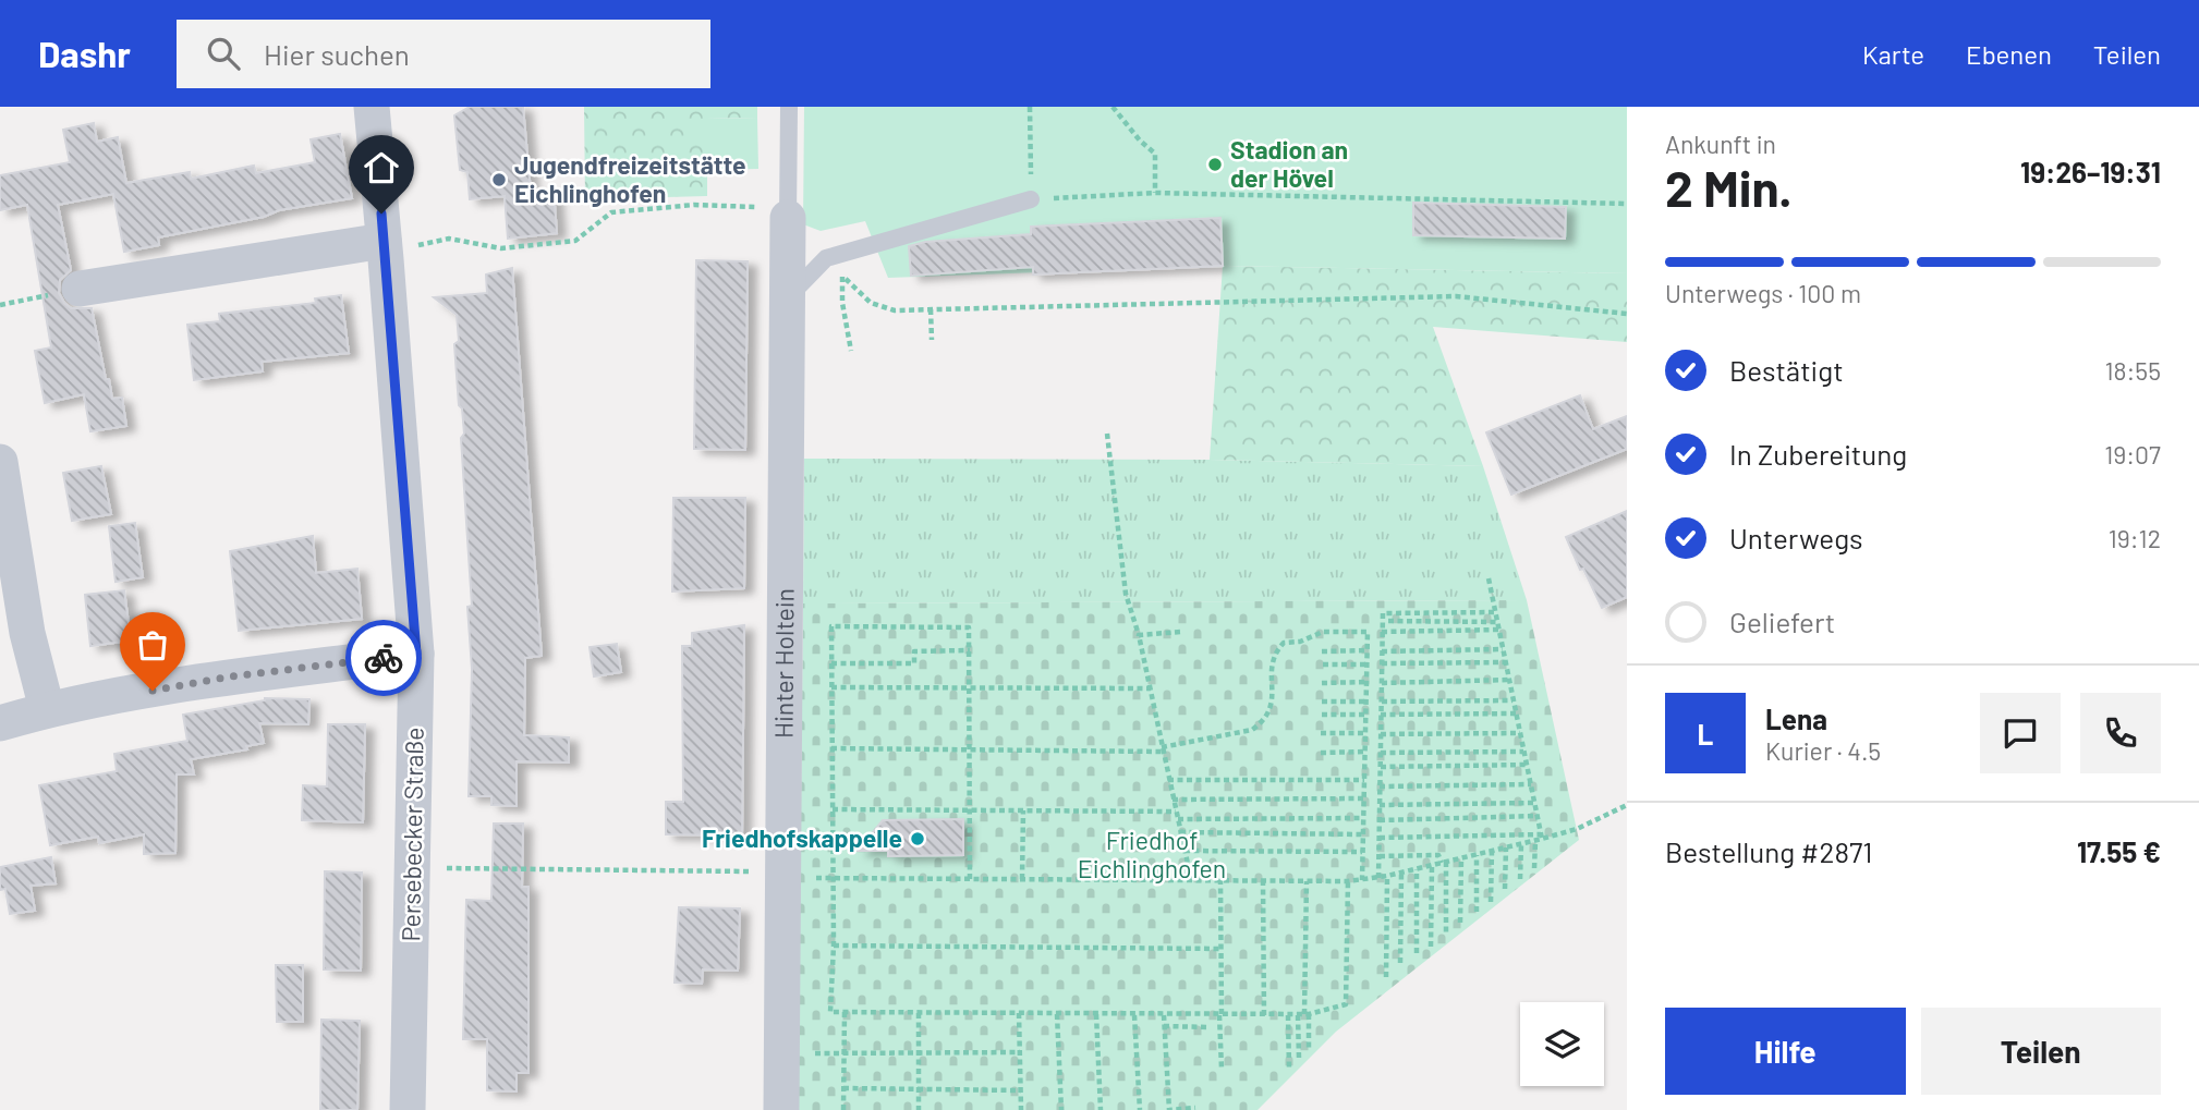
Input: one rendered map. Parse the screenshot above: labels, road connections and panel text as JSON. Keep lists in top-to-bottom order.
{
  "streets": {
    "street": ["Hinter Holtein", "Persebecker Straße"]
  },
  "parks": ["Friedhof Eichlinghofen"],
  "places": ["Stadion an der Hövel", "Jugendfreizeitstätte Eichlinghofen", "Friedhofskappelle"],
  "page": {
    "header": "Dashr",
    "search": "Hier suchen",
    "nav": ["Karte", "Ebenen", "Teilen"],
    "heading": ["2 Min.", "Ankunft in", "19:26–19:31"],
    "panel": [
      "Lena",
      "Kurier · 4.5",
      "Bestellung #2871",
      "17.55 €"
    ],
    "bar": "Unterwegs · 100 m",
    "list": [
      ["Bestätigt", "18:55"],
      ["In Zubereitung", "19:07"],
      ["Unterwegs", "19:12"],
      "Geliefert"
    ],
    "round": "L",
    "buttons": ["Hilfe", "Teilen"]
  }
}
